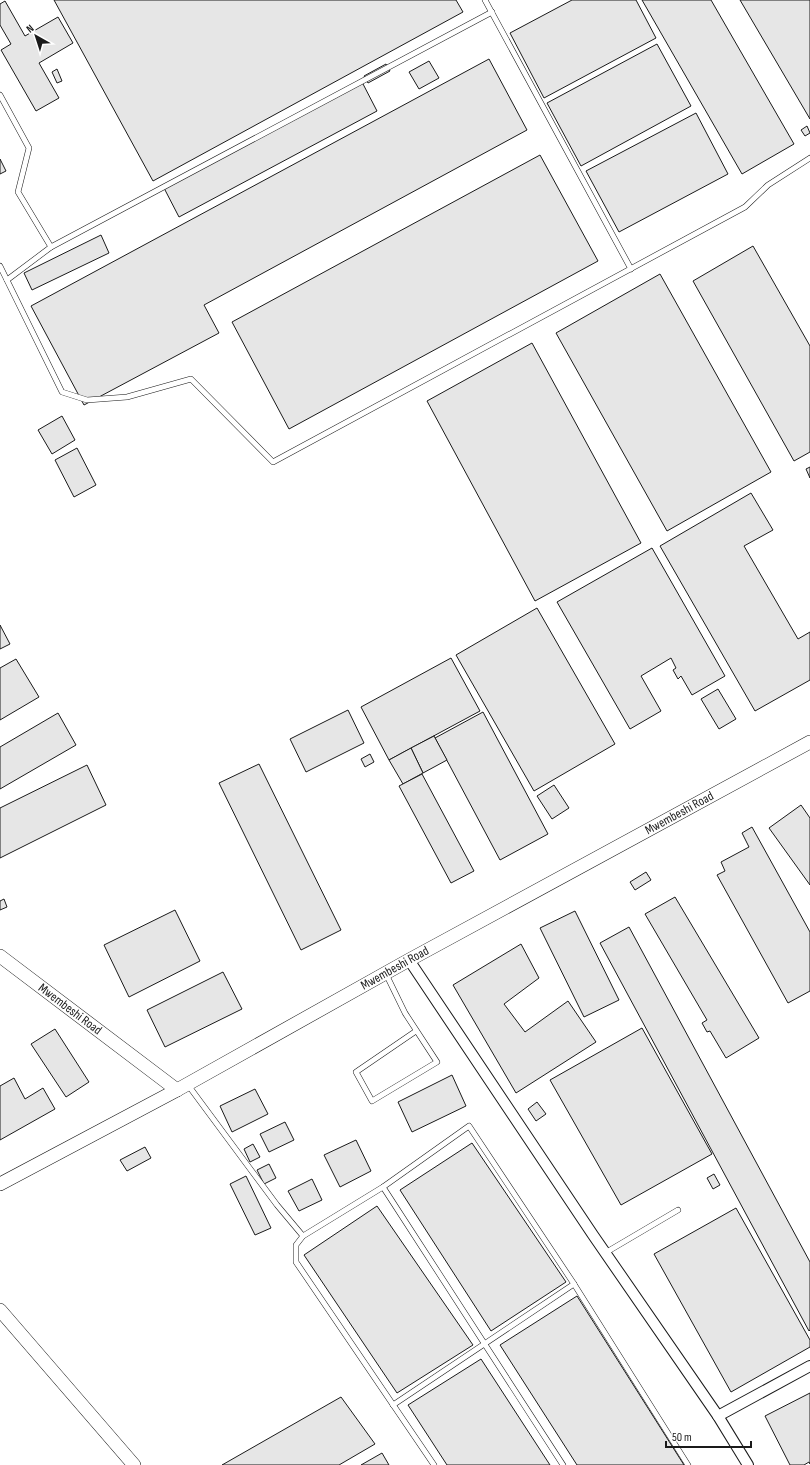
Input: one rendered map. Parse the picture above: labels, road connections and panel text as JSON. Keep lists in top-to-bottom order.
{
  "streets": {
    "street": ["Mwembeshi Road"]
  },
  "scale_bar": "50 m",
  "north": "top left"
}
